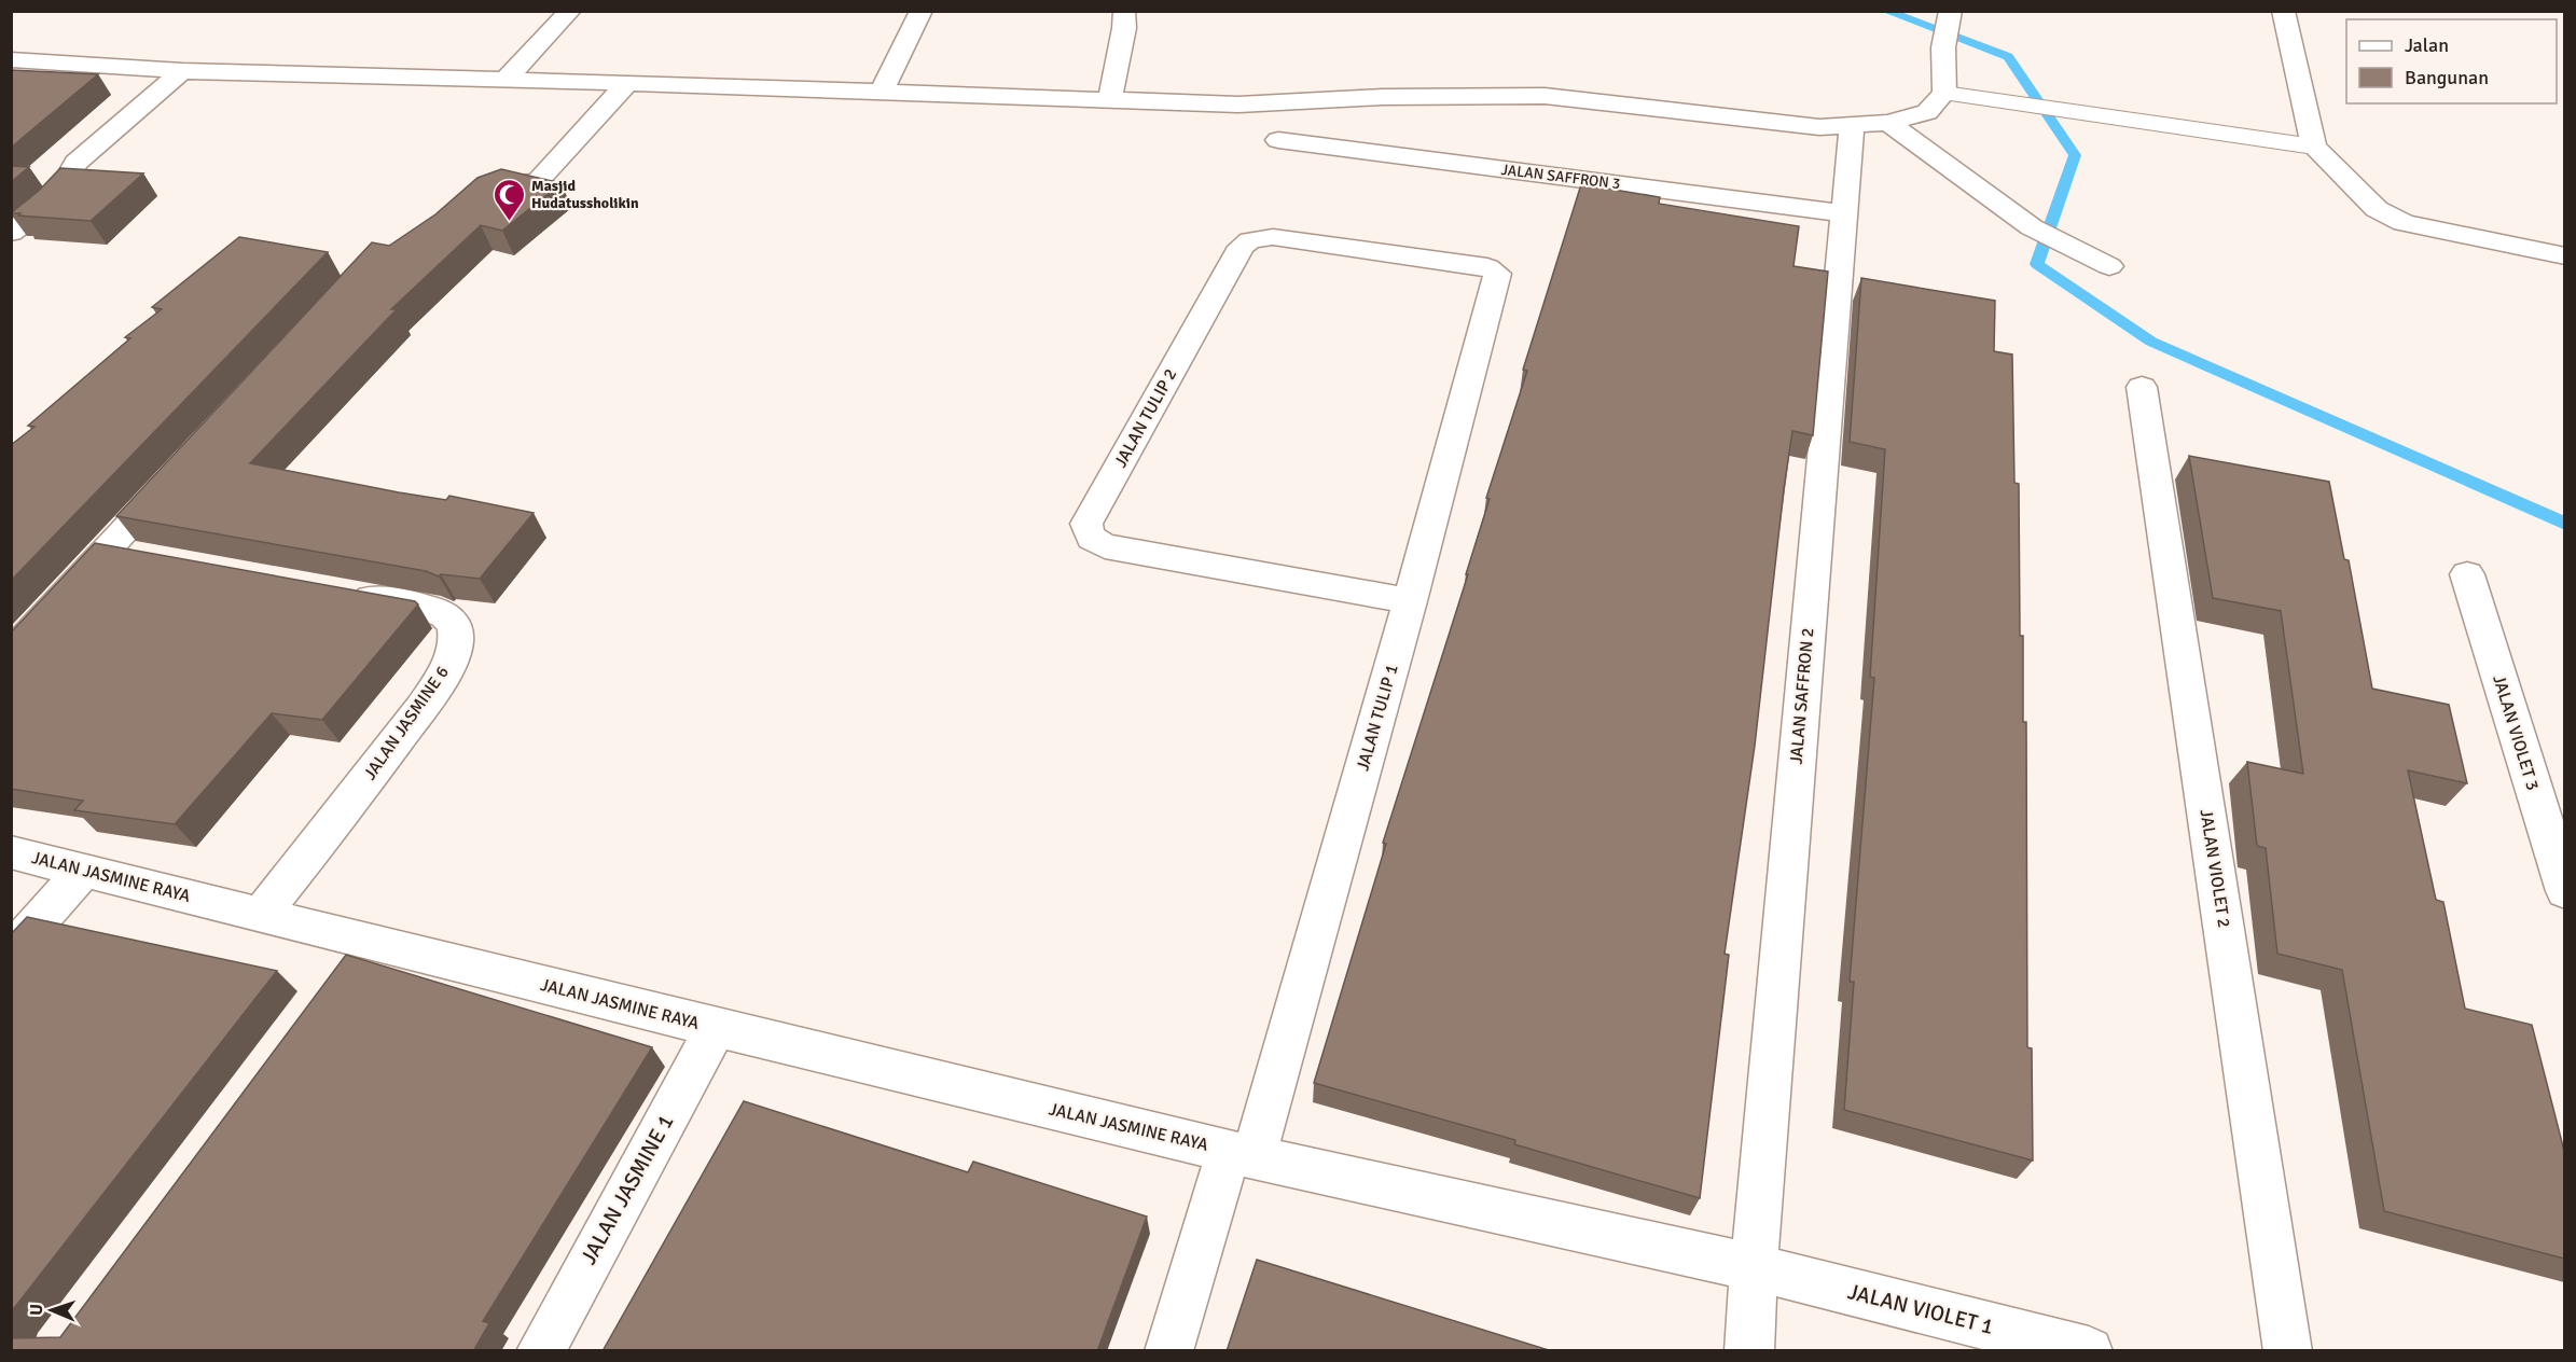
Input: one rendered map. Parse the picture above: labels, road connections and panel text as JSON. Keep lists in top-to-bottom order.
{
  "streets": {
    "street": [
      "JALAN SAFFRON 3",
      "JALAN TULIP 2",
      "JALAN SAFFRON 2",
      "JALAN TULIP 1",
      "JALAN JASMINE 6",
      "JALAN VIOLET 3",
      "JALAN VIOLET 2",
      "JALAN JASMINE RAYA",
      "JALAN JASMINE 1",
      "JALAN VIOLET 1"
    ]
  },
  "crossings": [
    ["JALAN SAFFRON 3", "JALAN SAFFRON 2"],
    ["JALAN TULIP 2", "JALAN TULIP 1"],
    ["JALAN SAFFRON 2", "JALAN JASMINE RAYA"],
    ["JALAN SAFFRON 2", "JALAN VIOLET 1"],
    ["JALAN TULIP 1", "JALAN JASMINE RAYA"],
    ["JALAN JASMINE 6", "JALAN JASMINE RAYA"],
    ["JALAN JASMINE RAYA", "JALAN JASMINE 1"],
    ["JALAN JASMINE RAYA", "JALAN VIOLET 1"]
  ],
  "places": {
    "mosque": ["Masjid Hudatussholikin"]
  },
  "legend": ["Jalan", "Bangunan"],
  "north": "left"
}
